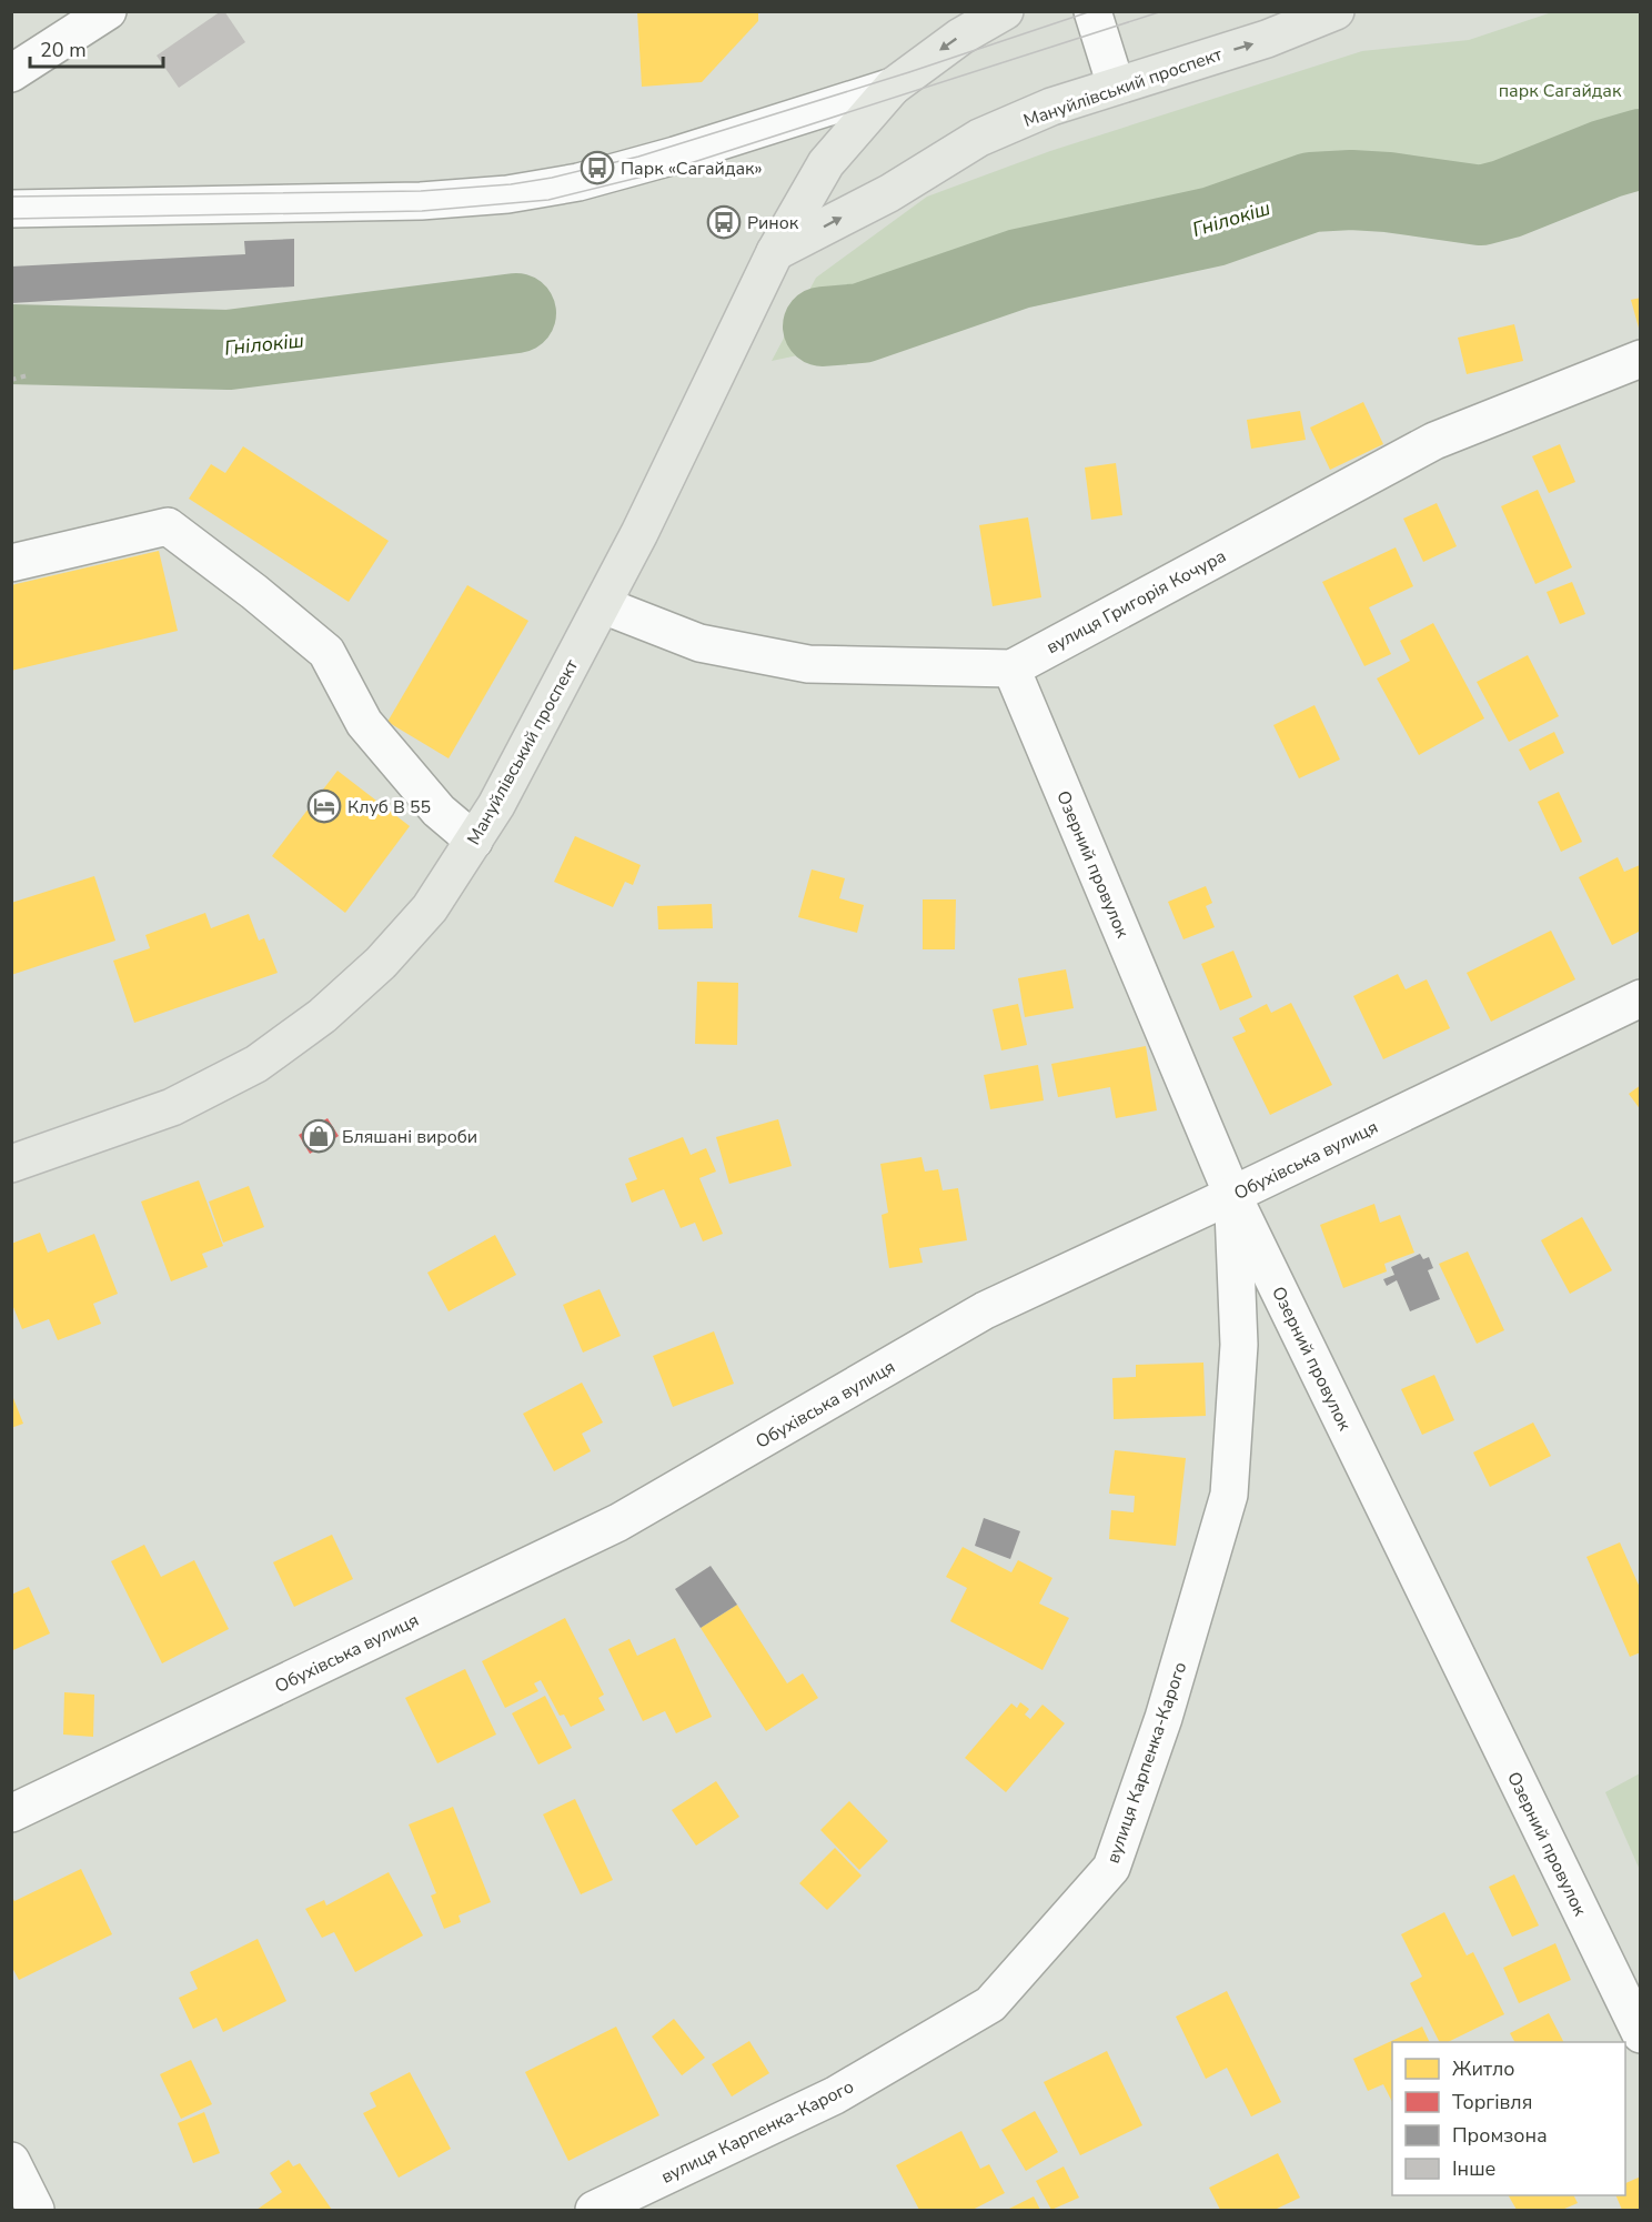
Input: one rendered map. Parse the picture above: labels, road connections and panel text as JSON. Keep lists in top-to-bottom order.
{
  "streets": {
    "main road": ["Мануйлівський проспект"],
    "street": [
      "вулиця Григорія Кочура",
      "Озерний провулок",
      "Обухівська вулиця",
      "вулиця Карпенка-Карого"
    ]
  },
  "crossings": [
    ["Мануйлівський проспект", "вулиця Григорія Кочура"],
    ["вулиця Григорія Кочура", "Озерний провулок"],
    ["Озерний провулок", "Обухівська вулиця"],
    ["Озерний провулок", "вулиця Карпенка-Карого"],
    ["Обухівська вулиця", "вулиця Карпенка-Карого"]
  ],
  "water": ["Гнілокіш"],
  "parks": ["парк Сагайдак"],
  "places": {
    "bus stop": ["Парк «Сагайдак»", "Ринок"],
    "hotel": ["Клуб В 55"],
    "shop": ["Бляшані вироби"]
  },
  "legend": [
    "Житло",
    "Торгівля",
    "Промзона",
    "Інше"
  ],
  "scale_bar": "20 m"
}
